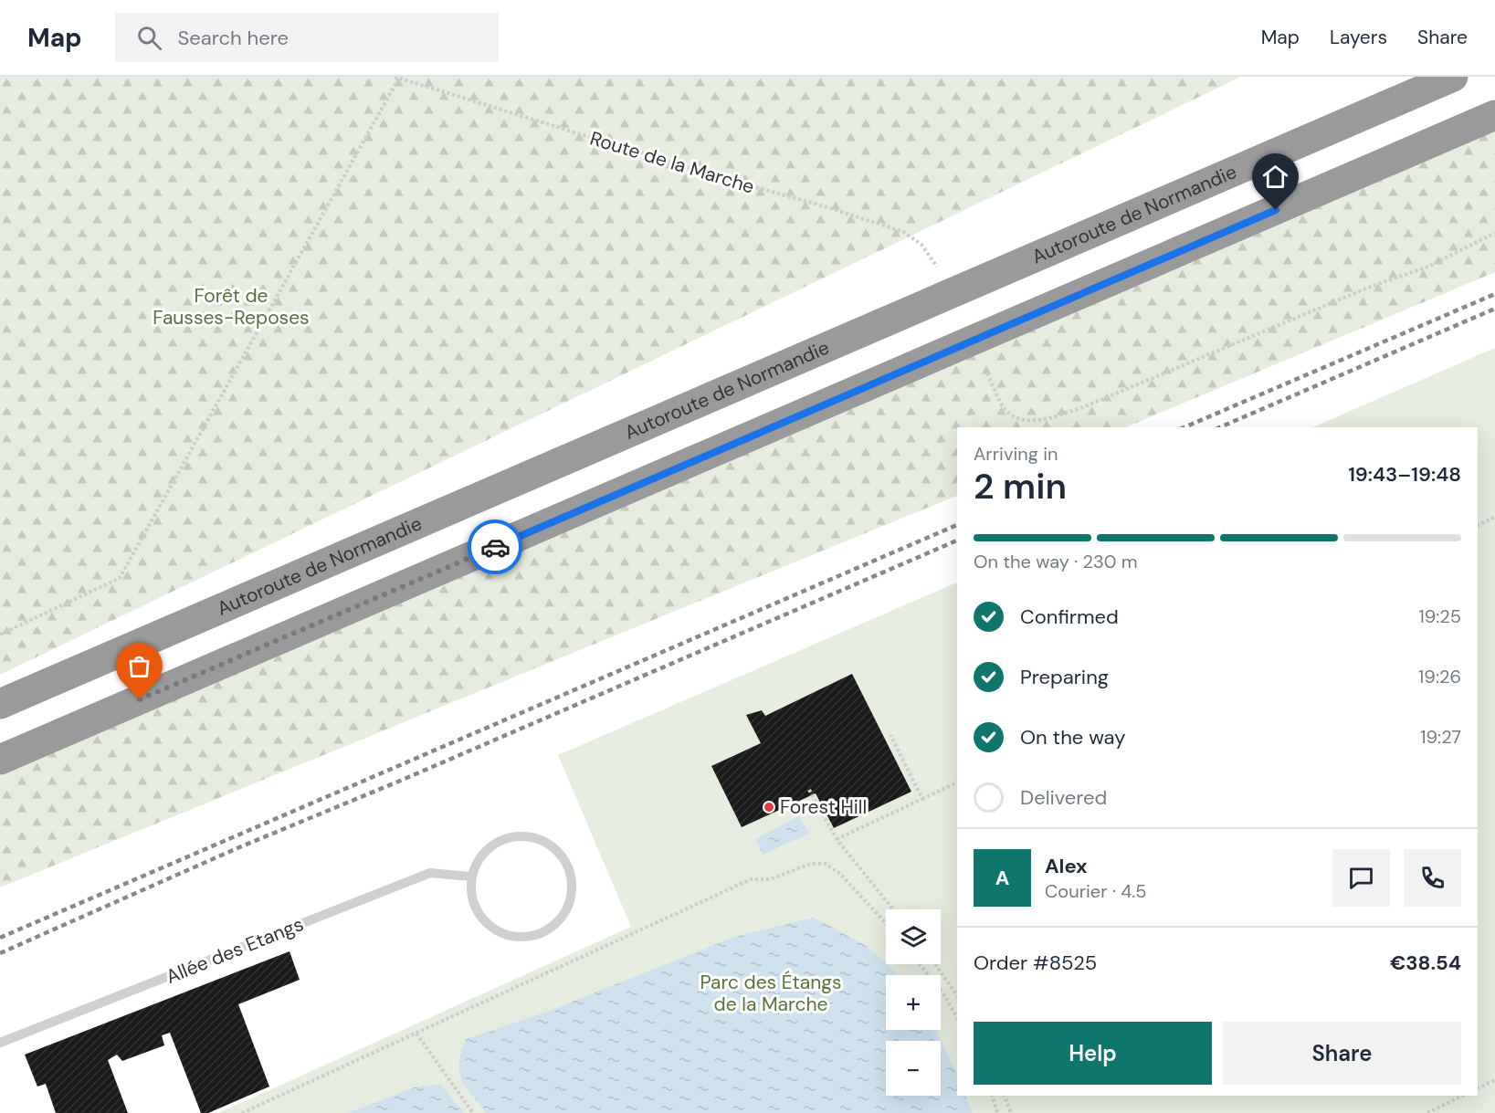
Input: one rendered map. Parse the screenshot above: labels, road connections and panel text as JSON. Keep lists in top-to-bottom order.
{
  "streets": {
    "highway": ["Autoroute de Normandie"],
    "lane": ["Allée des Etangs"],
    "path": ["Route de la Marche"]
  },
  "parks": ["Forêt de Fausses-Reposes", "Parc des Étangs de la Marche"],
  "places": ["Forest Hill"],
  "page": {
    "header": "Map",
    "search": "Search here",
    "nav": ["Map", "Layers", "Share"],
    "heading": ["2 min", "Arriving in", "19:43–19:48"],
    "panel": [
      "Alex",
      "Courier · 4.5",
      "Order #8525",
      "€38.54"
    ],
    "bar": "On the way · 230 m",
    "list": [
      ["Confirmed", "19:25"],
      ["Preparing", "19:26"],
      ["On the way", "19:27"],
      "Delivered"
    ],
    "round": "A",
    "map_buttons": ["+", "−"],
    "buttons": ["Help", "Share"]
  }
}
